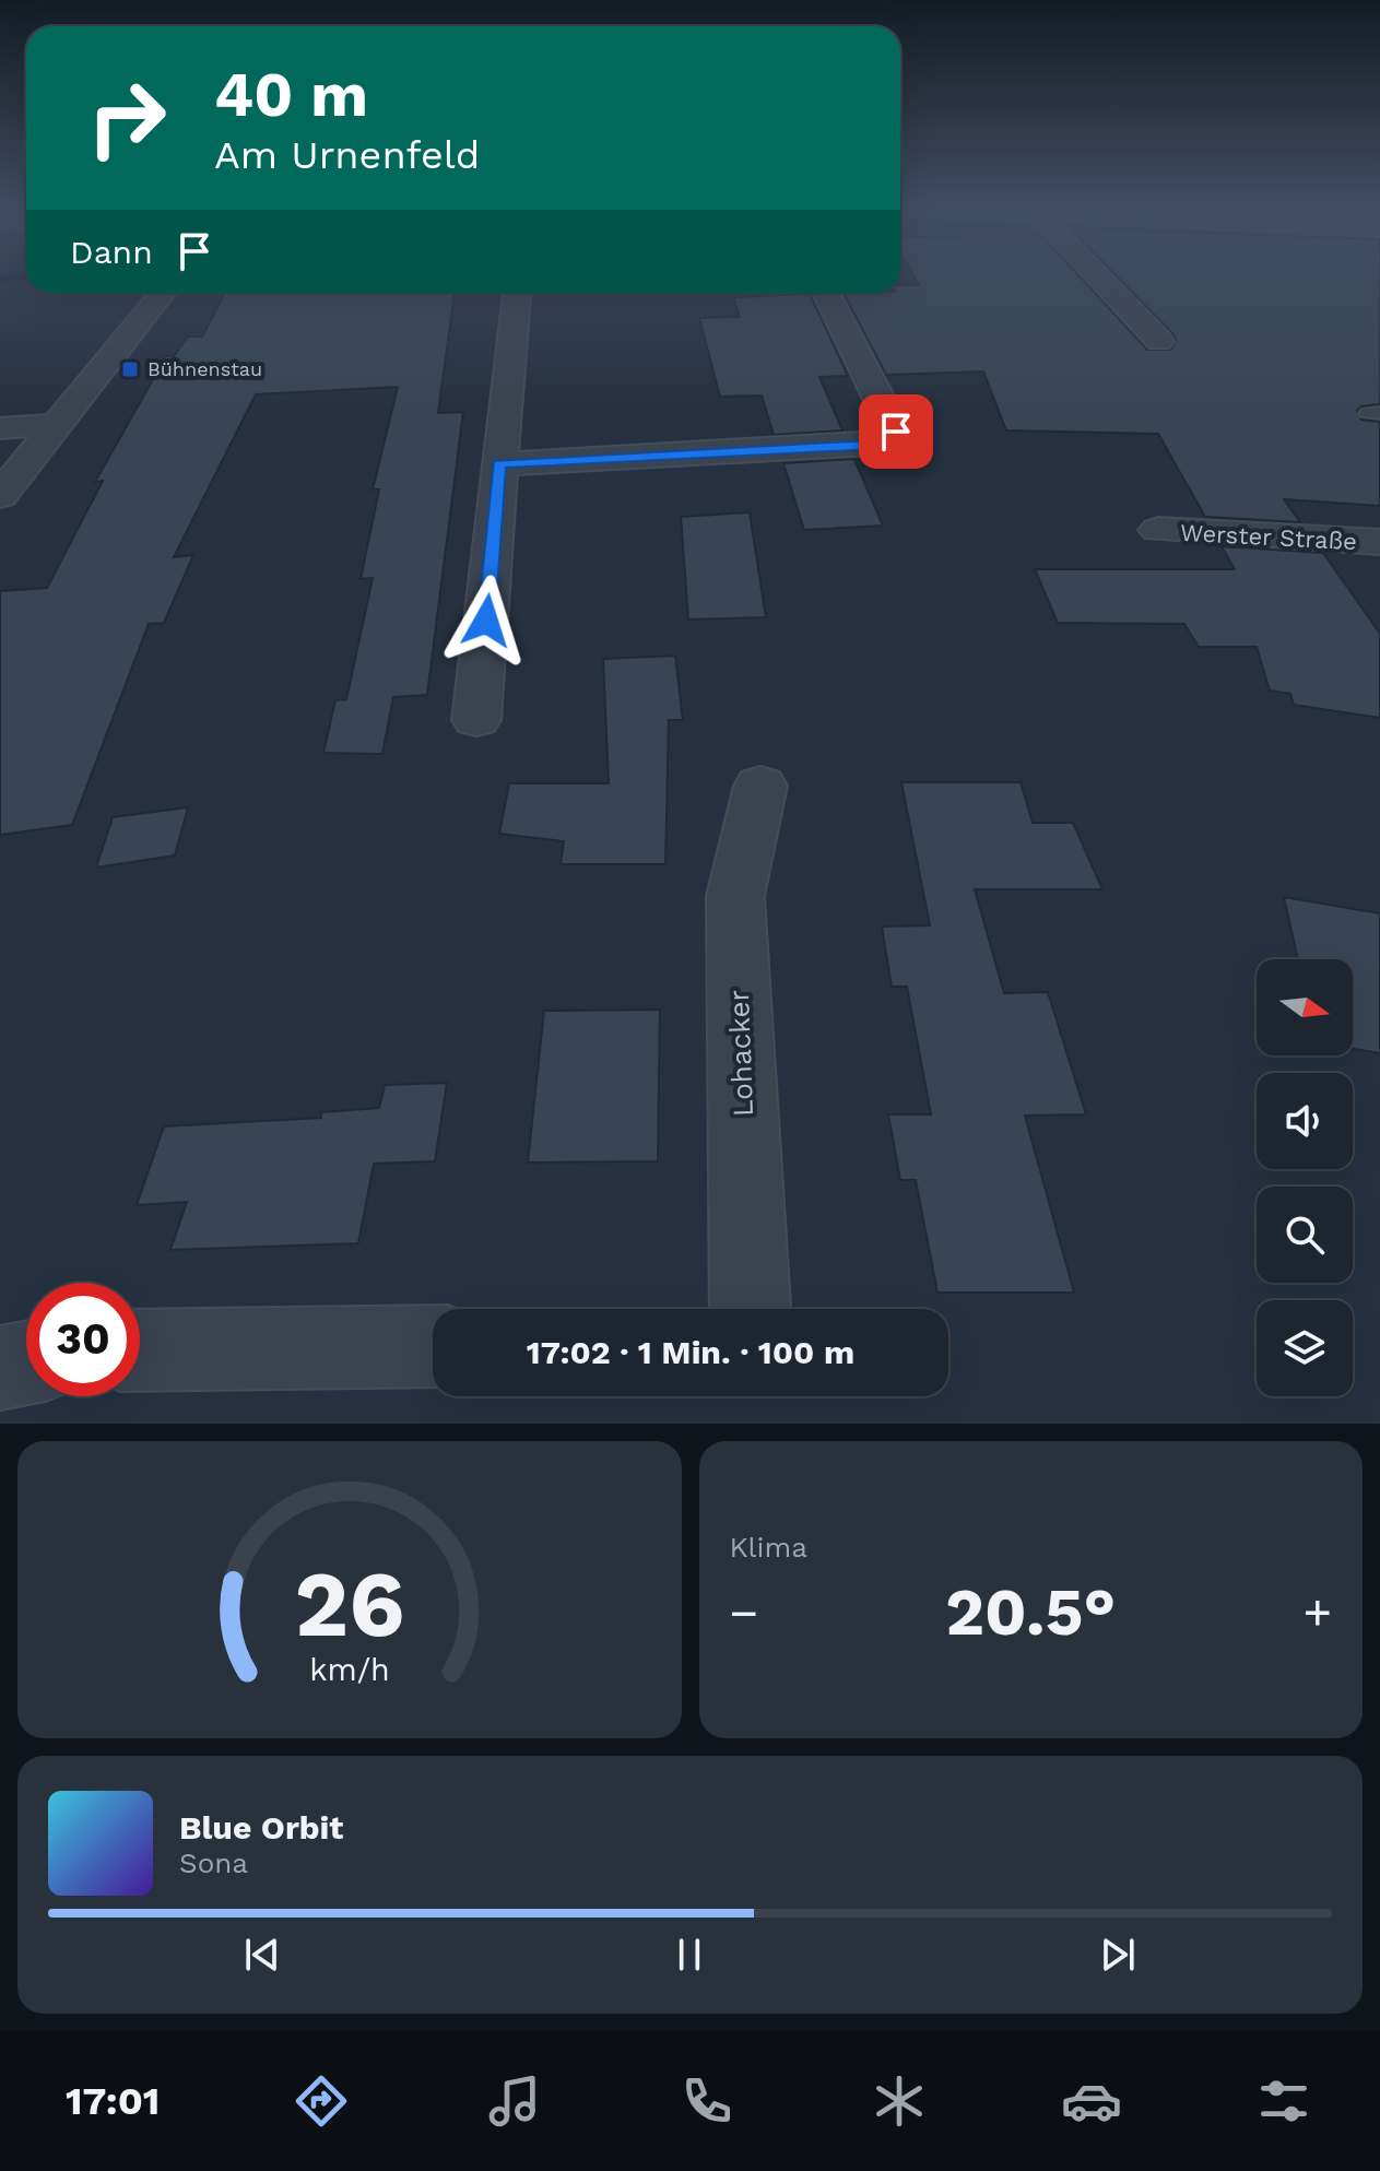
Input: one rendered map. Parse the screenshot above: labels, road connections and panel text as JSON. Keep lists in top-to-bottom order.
{
  "streets": {
    "street": ["Werster Straße", "Lohacker"]
  },
  "places": {
    "transit": ["Bühnenstau"]
  },
  "north": "right",
  "page": {
    "turn": ["40 m", "Am Urnenfeld"],
    "then": "Dann",
    "limit": "30",
    "trip": "17:02 · 1 Min. · 100 m",
    "tile": "Klima",
    "heat": ["−", "20.5°", "+"],
    "song": ["Blue Orbit", "Sona"],
    "tabs": "17:01",
    "gauge": ["26", "km/h"]
  }
}
